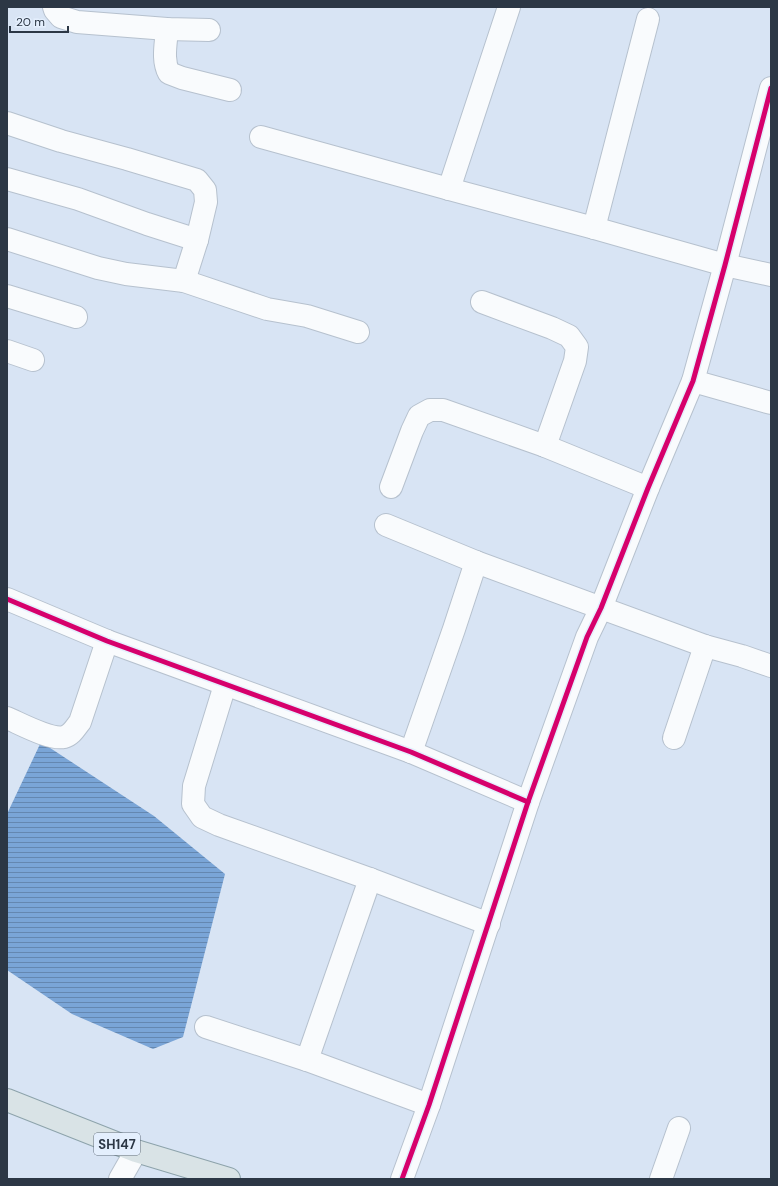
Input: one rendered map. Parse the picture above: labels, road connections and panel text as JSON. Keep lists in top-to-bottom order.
{
  "streets": {
    "main road": ["SH147"]
  },
  "scale_bar": "20 m"
}
